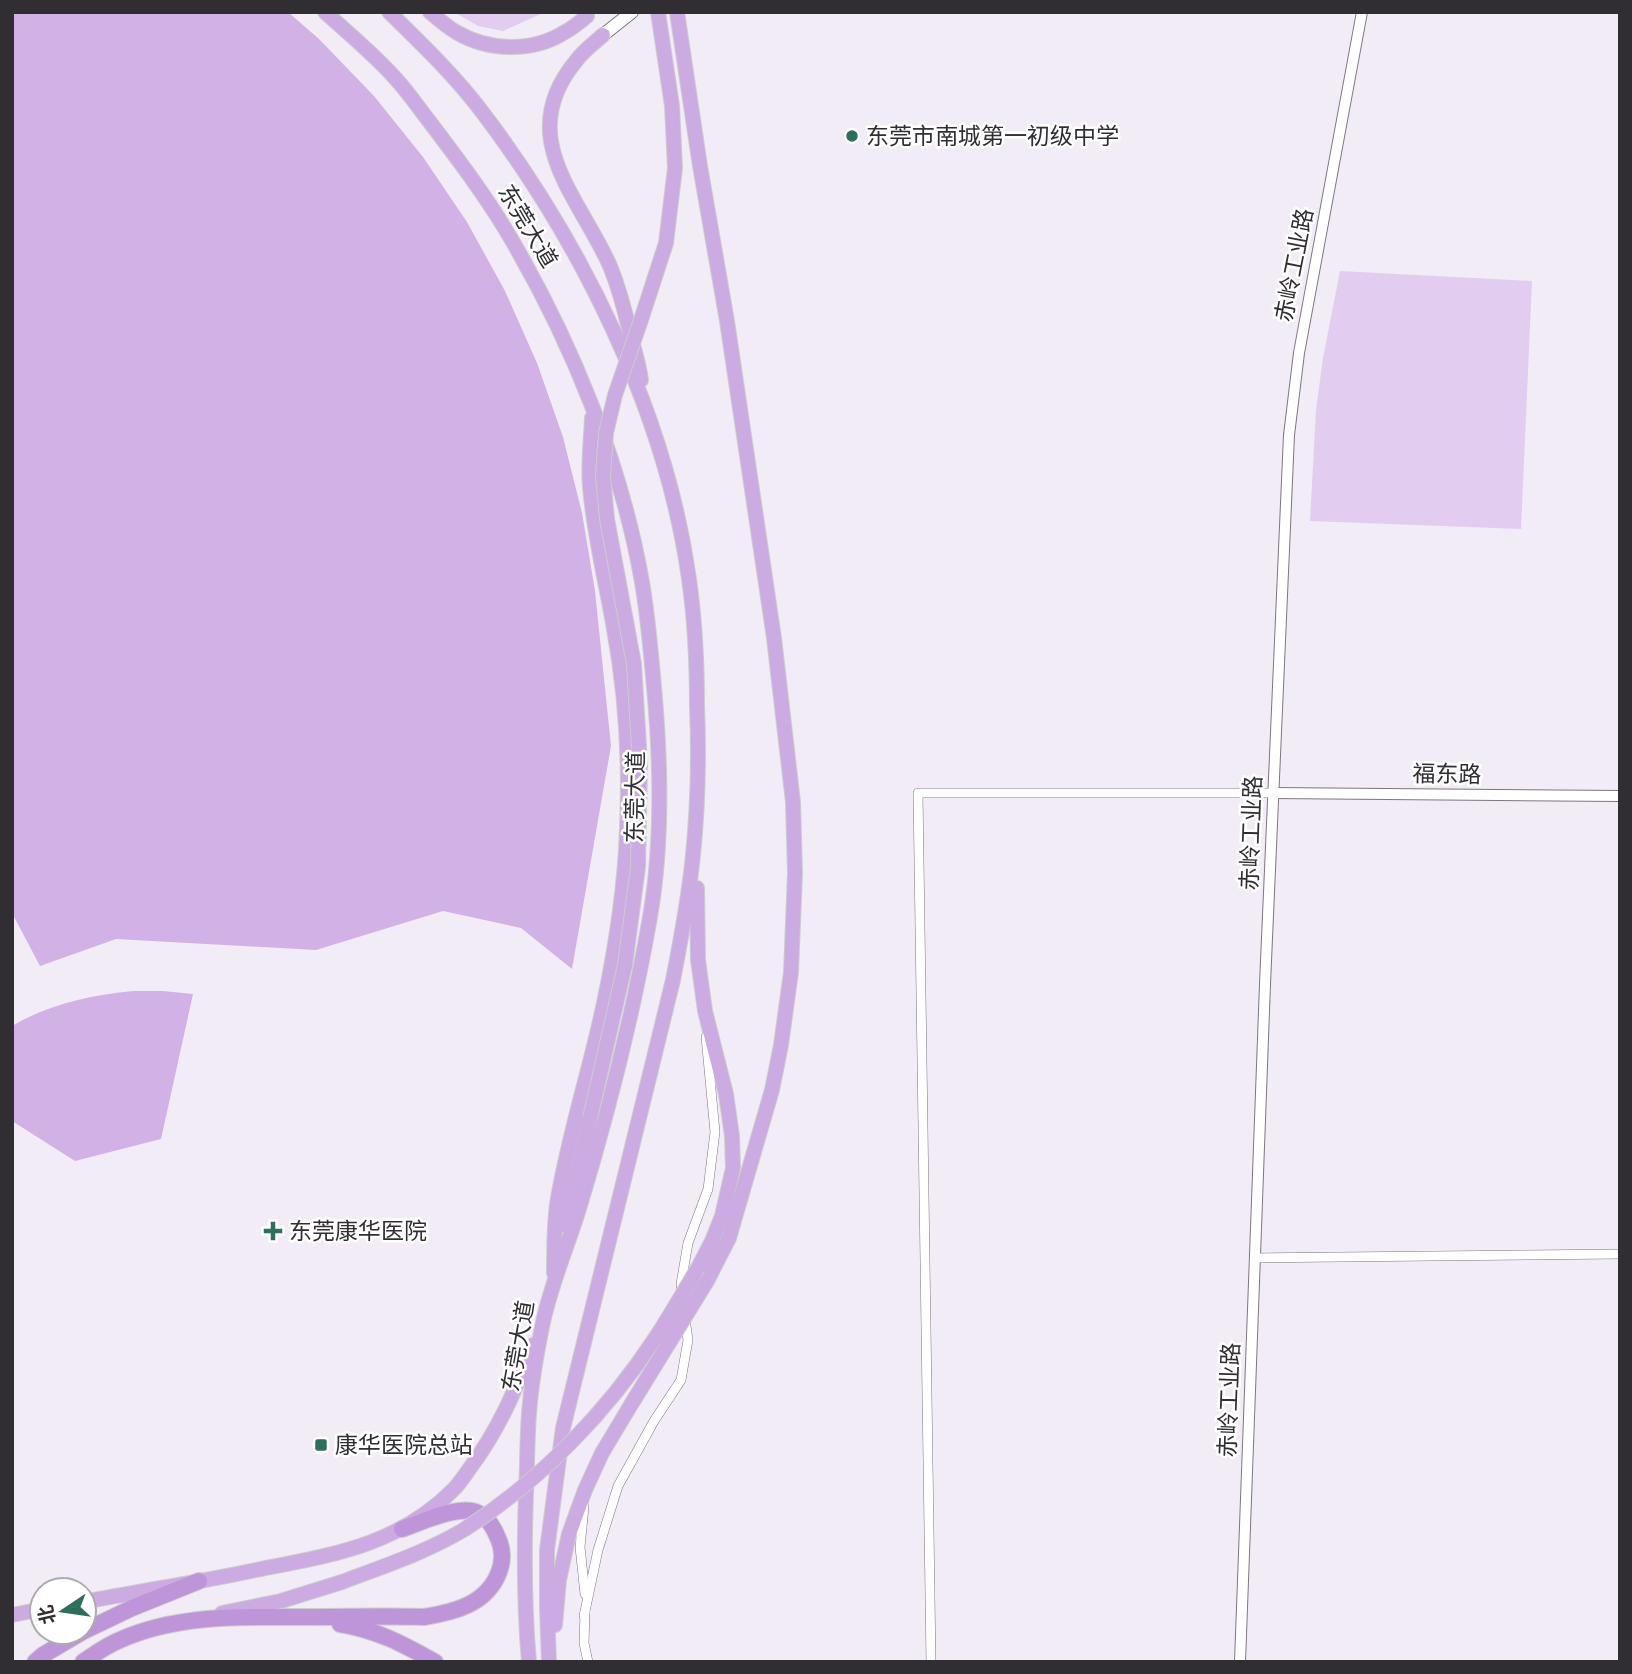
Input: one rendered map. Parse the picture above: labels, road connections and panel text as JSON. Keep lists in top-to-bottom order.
{
  "streets": {
    "highway": ["东莞大道"],
    "street": ["赤岭工业路", "福东路"]
  },
  "crossings": [
    ["赤岭工业路", "福东路"]
  ],
  "places": {
    "other": ["东莞市南城第一初级中学"],
    "health": ["东莞康华医院"],
    "transit": ["康华医院总站"]
  },
  "north": "left"
}
